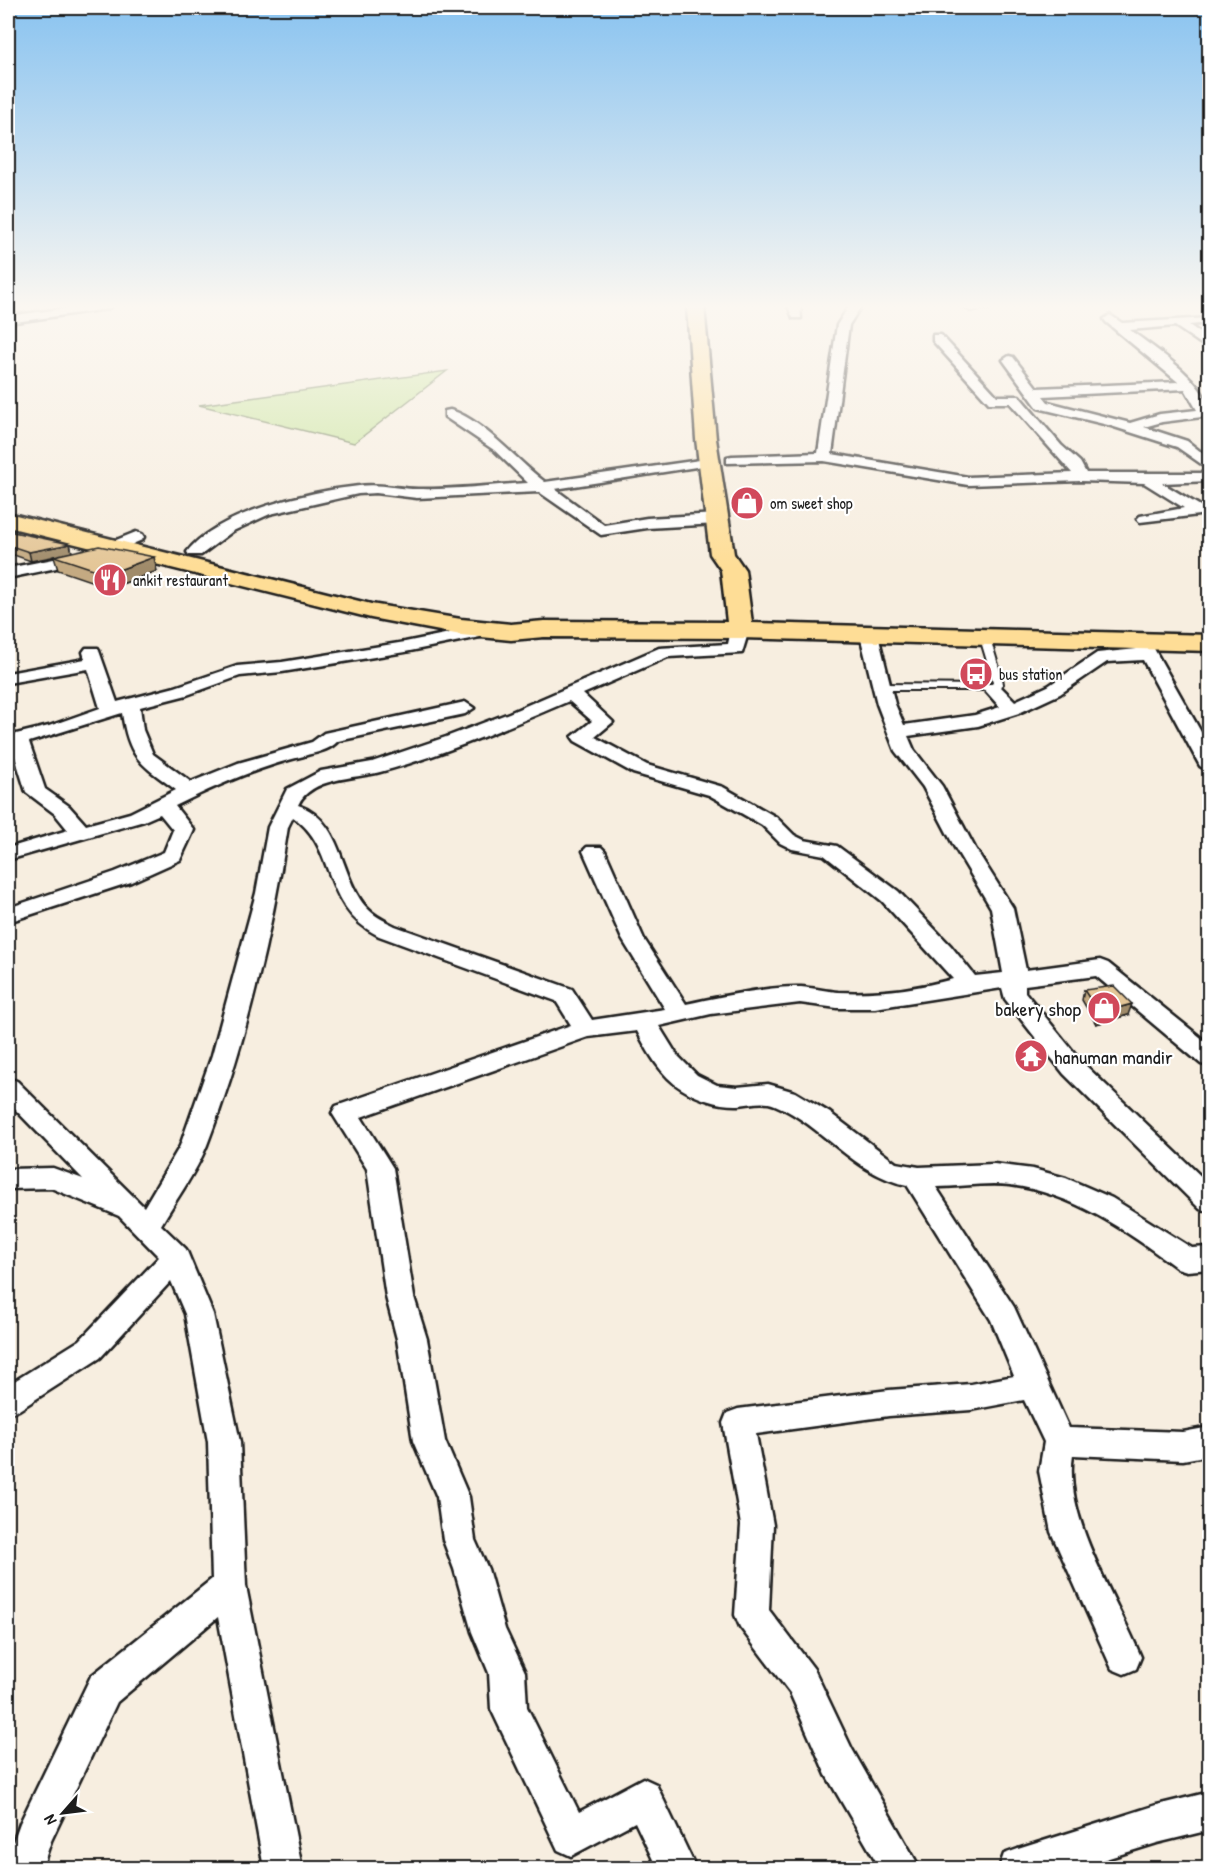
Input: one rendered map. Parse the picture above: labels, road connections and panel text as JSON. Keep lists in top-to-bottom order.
{
  "places": {
    "shop": ["om sweet shop", "bakery shop"],
    "restaurant": ["ankit restaurant"],
    "bus stop": ["bus station"],
    "temple": ["hanuman mandir"]
  },
  "north": "bottom left"
}
